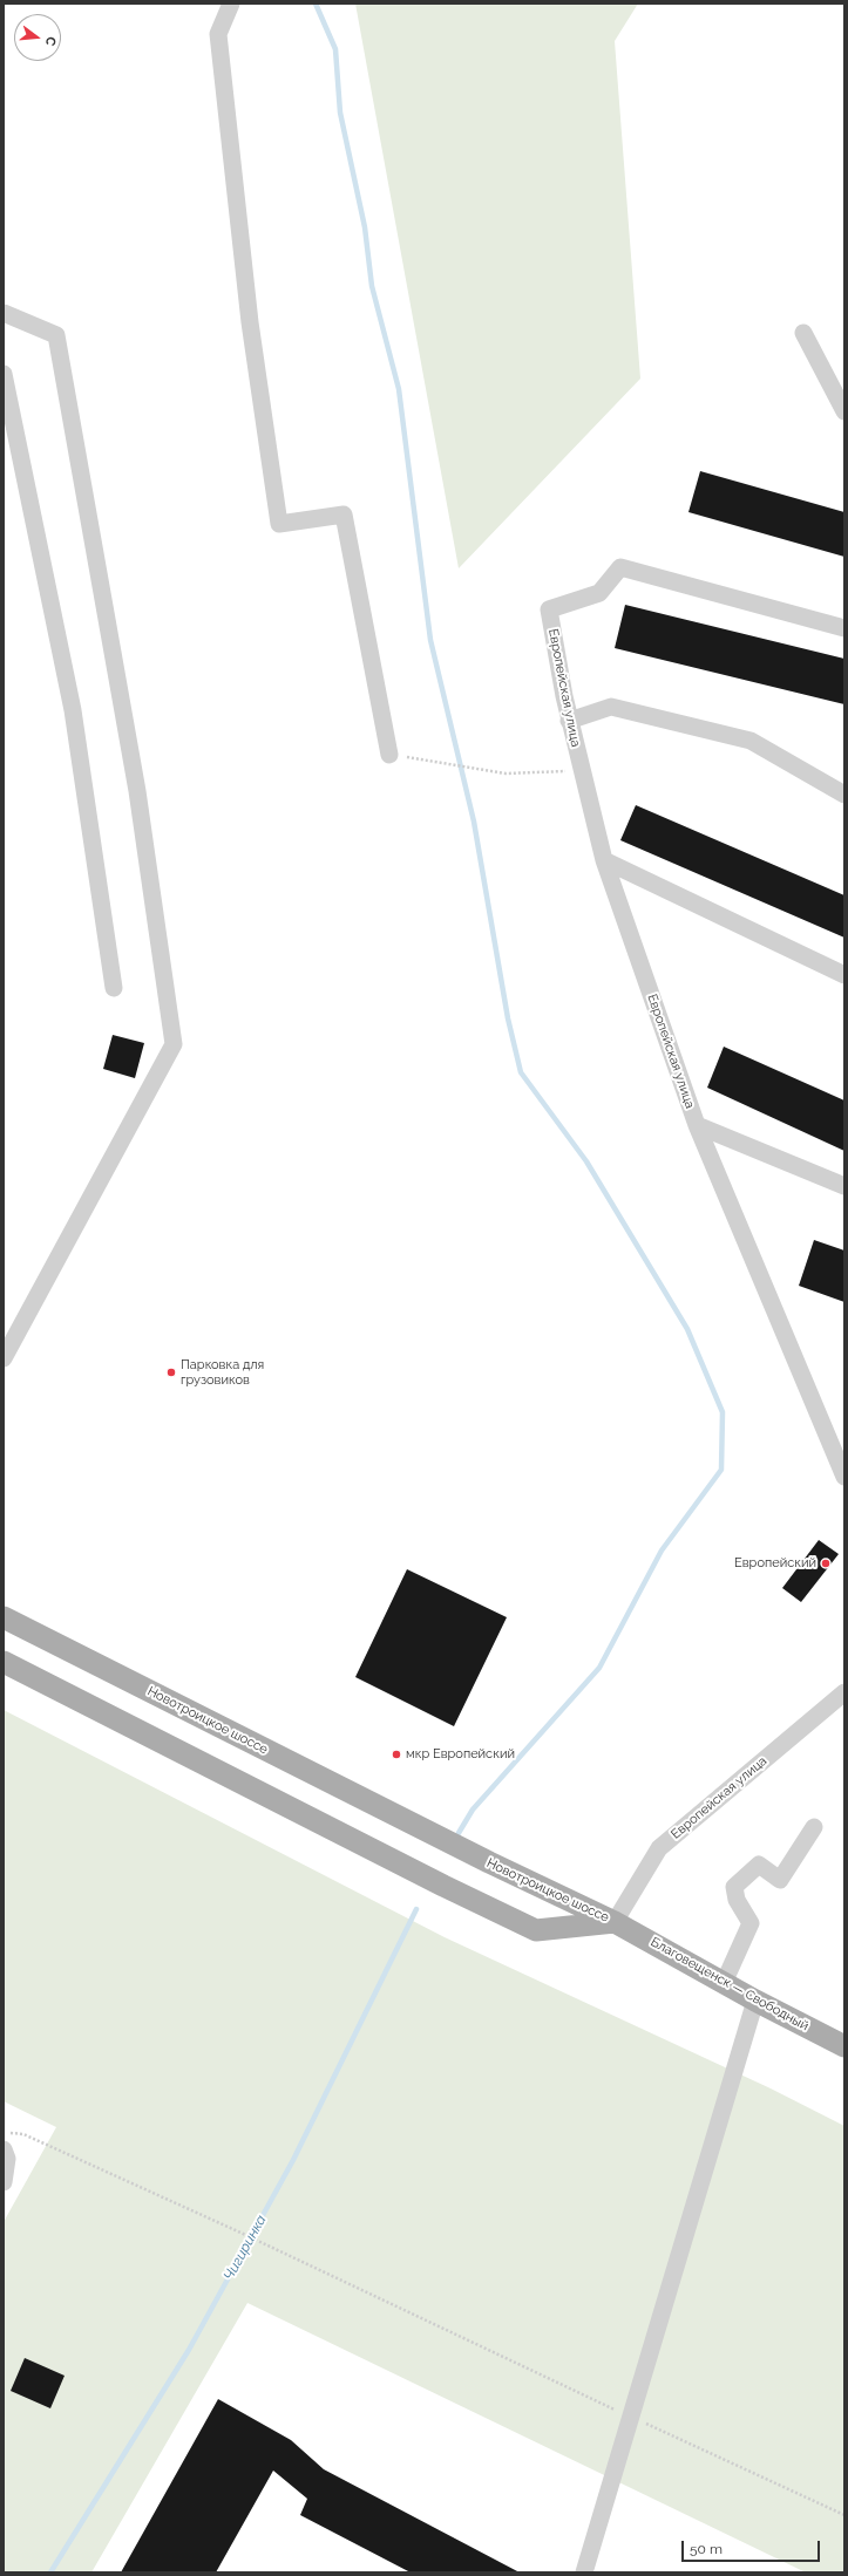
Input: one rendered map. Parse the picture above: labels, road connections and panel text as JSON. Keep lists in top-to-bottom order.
{
  "streets": {
    "main road": ["Новотроицкое шоссе", "Благовещенск — Свободный"],
    "street": ["Европейская улица"]
  },
  "crossings": [
    ["Европейская улица", "Новотроицкое шоссе"],
    ["Европейская улица", "Благовещенск — Свободный"],
    ["Новотроицкое шоссе", "Благовещенск — Свободный"]
  ],
  "water": ["Чигиринка"],
  "places": ["Парковка для грузовиков", "Европейский", "мкр Европейский"],
  "scale_bar": "50 m",
  "north": "right"
}
